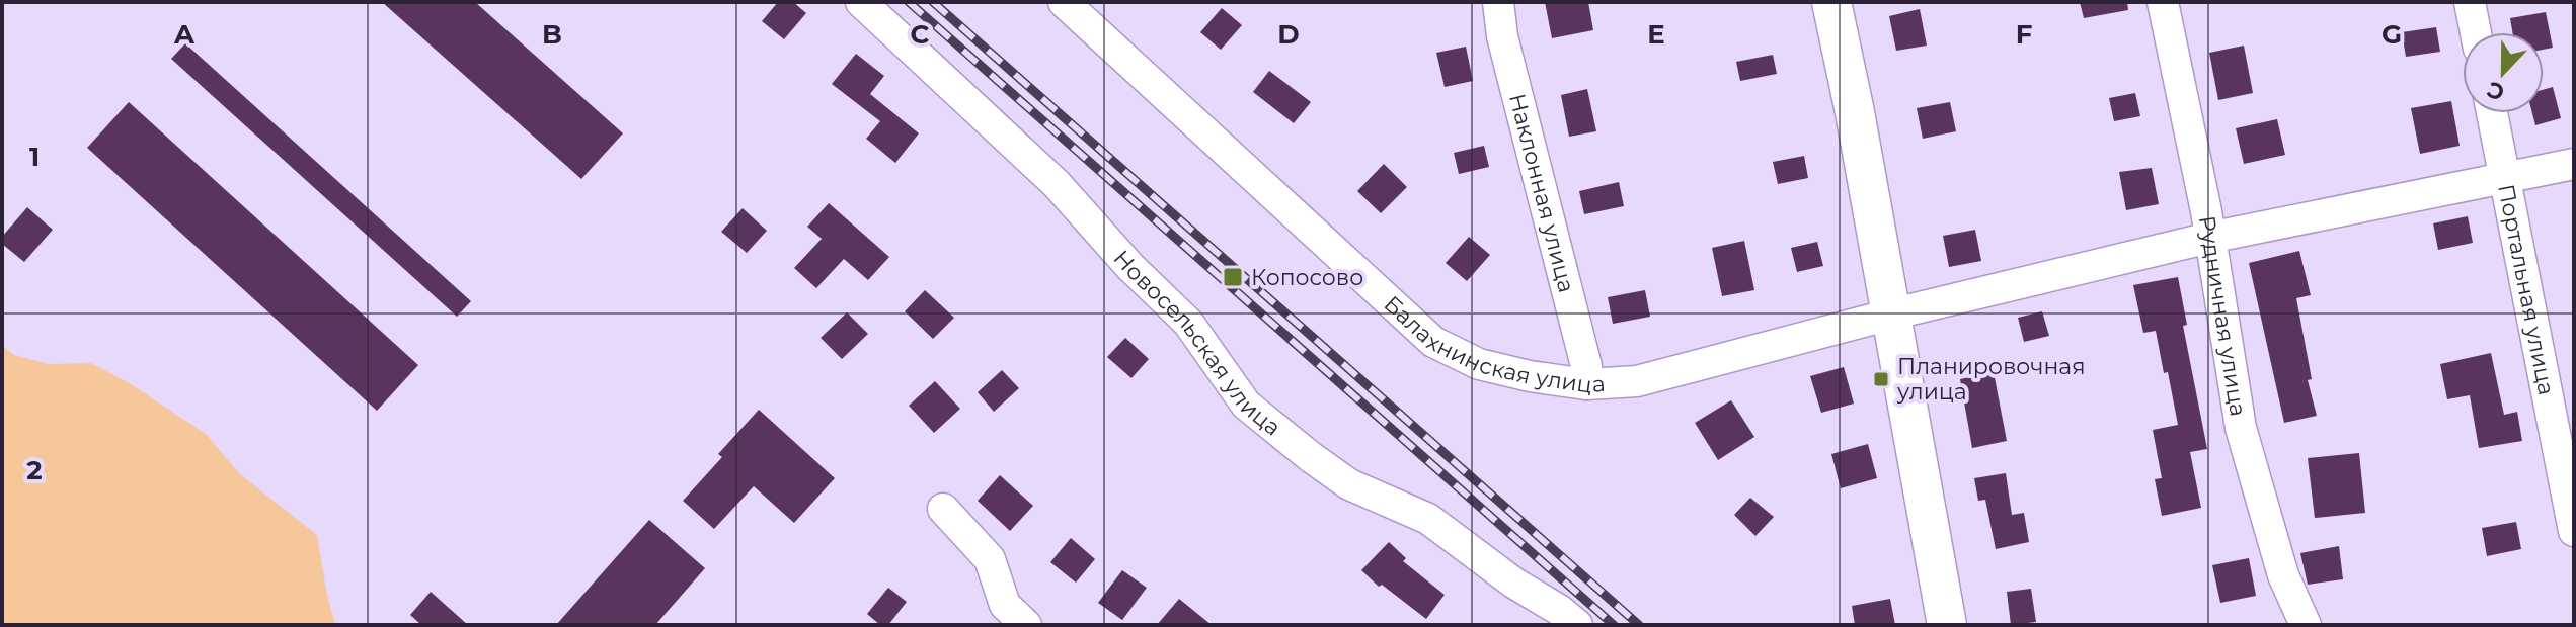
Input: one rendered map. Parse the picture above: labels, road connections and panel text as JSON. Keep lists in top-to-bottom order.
{
  "streets": {
    "street": [
      "Наклонная улица",
      "Портальная улица",
      "Рудничная улица",
      "Балахнинская улица",
      "Новосельская улица"
    ]
  },
  "crossings": [
    ["Наклонная улица", "Балахнинская улица"],
    ["Портальная улица", "Балахнинская улица"],
    ["Рудничная улица", "Балахнинская улица"]
  ],
  "places": {
    "transit": ["Копосово", "Планировочная улица"]
  },
  "north": "bottom",
  "grid": {
    "columns": [
      "A",
      "B",
      "C",
      "D",
      "E",
      "F",
      "G"
    ],
    "rows": ["1", "2"]
  }
}
